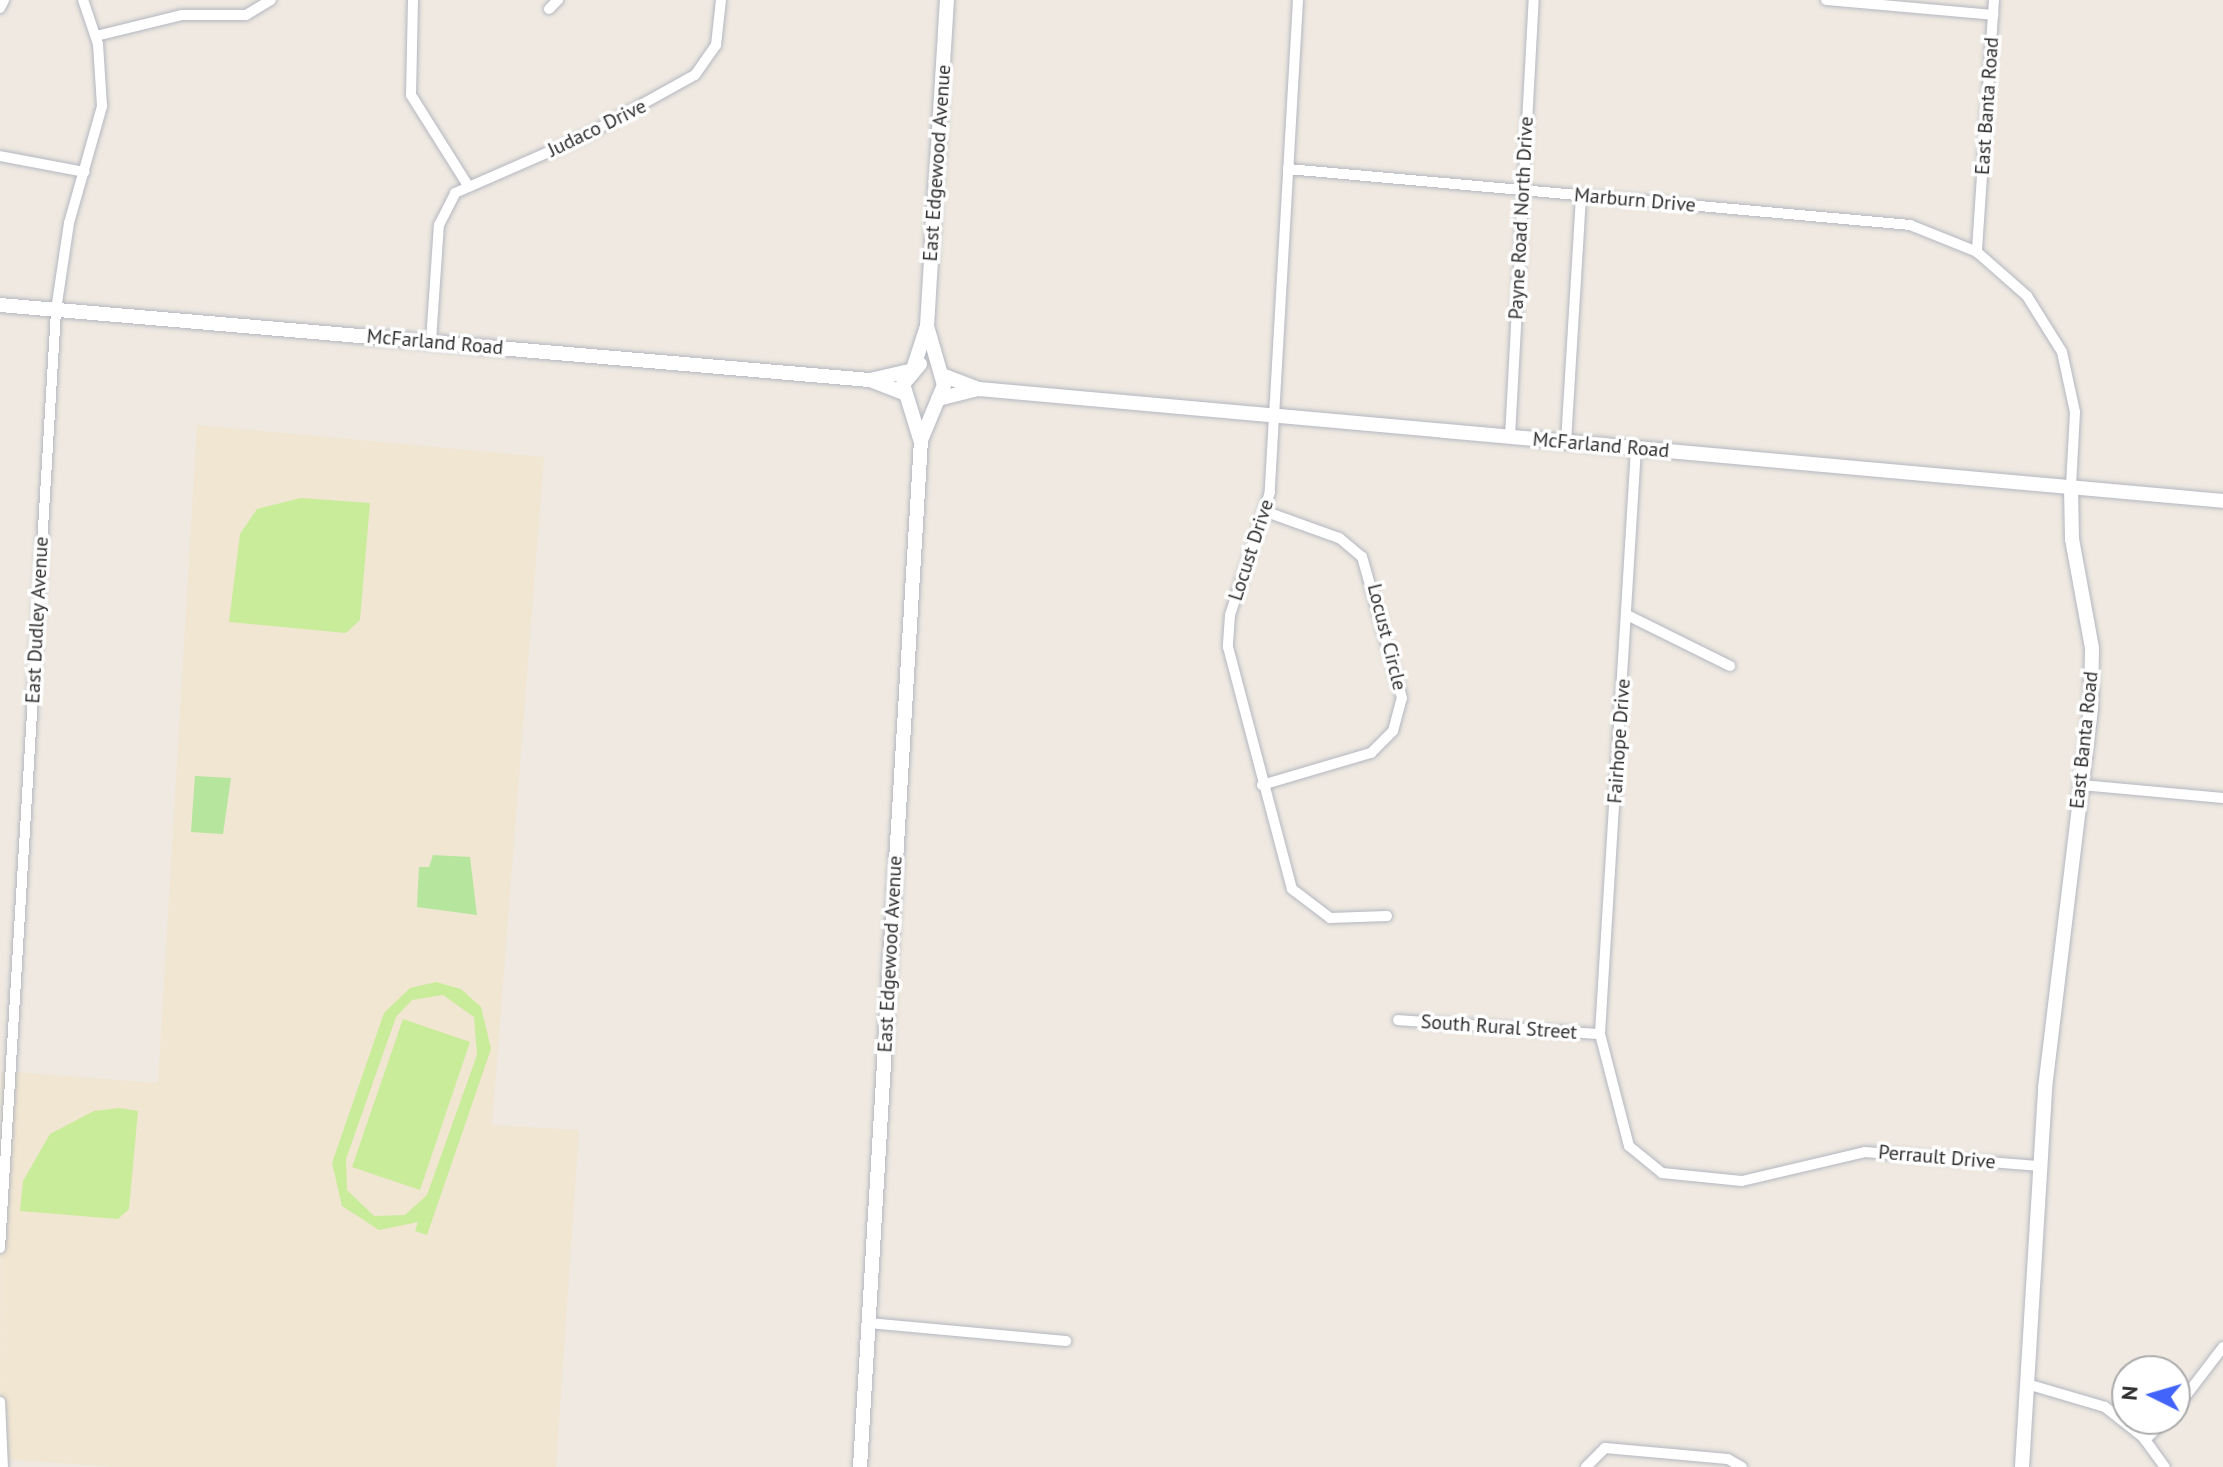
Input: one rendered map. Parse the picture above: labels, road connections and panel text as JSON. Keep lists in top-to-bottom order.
{
  "streets": {
    "street": [
      "East Banta Road",
      "Judaco Drive",
      "East Edgewood Avenue",
      "Marburn Drive",
      "Payne Road North Drive",
      "McFarland Road",
      "Locust Drive",
      "East Dudley Avenue",
      "Locust Circle",
      "Fairhope Drive",
      "South Rural Street",
      "Perrault Drive"
    ]
  },
  "crossings": [
    ["East Banta Road", "Marburn Drive"],
    ["East Banta Road", "McFarland Road"],
    ["East Banta Road", "Perrault Drive"],
    ["East Edgewood Avenue", "McFarland Road"],
    ["Marburn Drive", "Payne Road North Drive"],
    ["Marburn Drive", "Locust Drive"],
    ["Payne Road North Drive", "McFarland Road"],
    ["McFarland Road", "Locust Drive"],
    ["McFarland Road", "East Dudley Avenue"],
    ["McFarland Road", "Fairhope Drive"],
    ["Locust Drive", "Locust Circle"],
    ["Fairhope Drive", "South Rural Street"],
    ["Fairhope Drive", "Perrault Drive"],
    ["South Rural Street", "Perrault Drive"]
  ],
  "north": "left"
}
